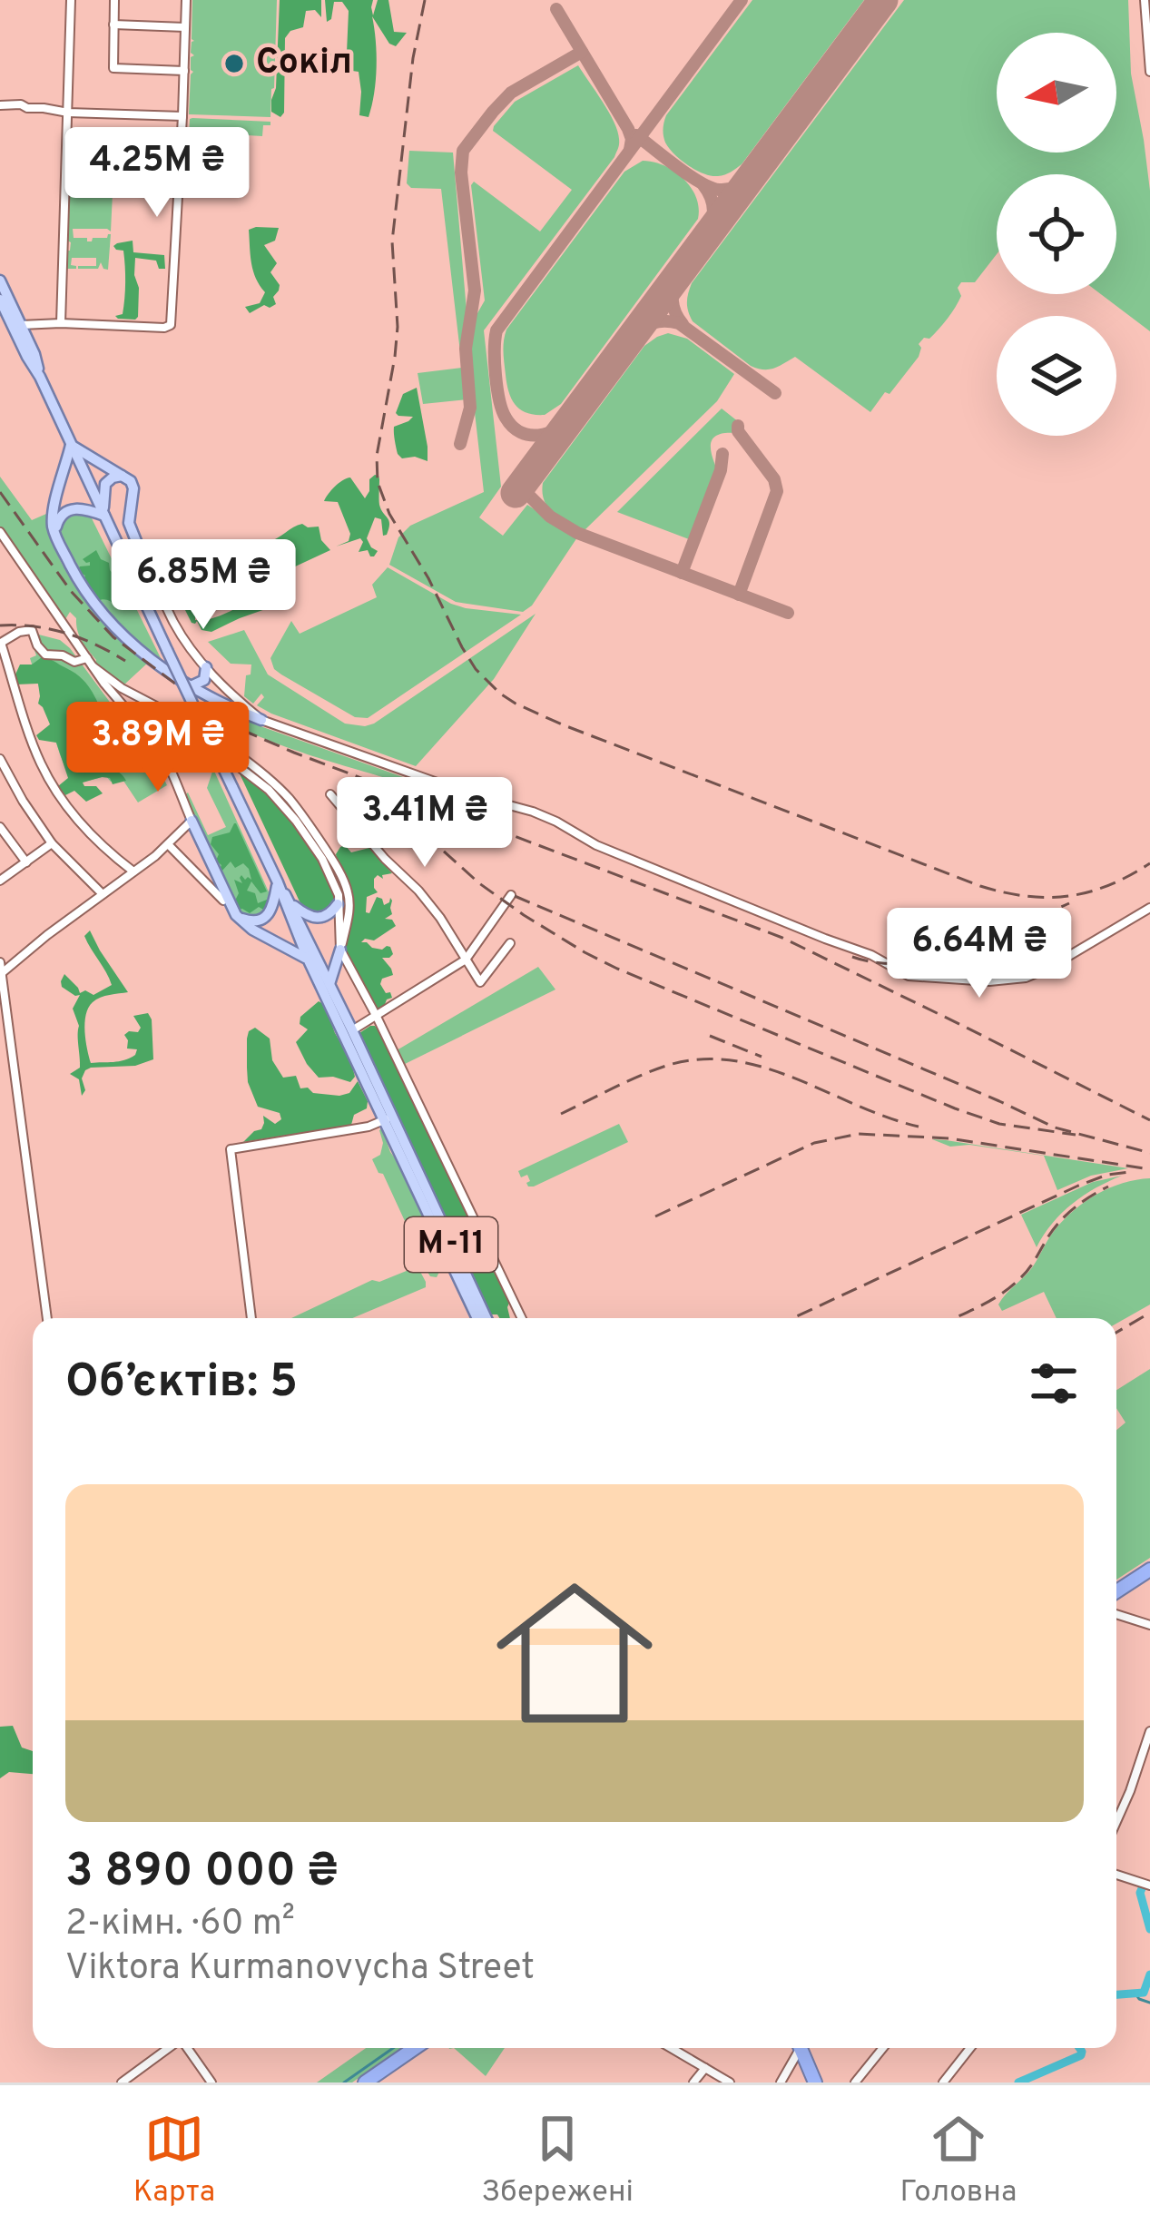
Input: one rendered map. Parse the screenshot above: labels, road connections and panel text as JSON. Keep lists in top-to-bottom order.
{
  "streets": {
    "main road": ["М-11"]
  },
  "places": ["Сокіл"],
  "north": "left",
  "page": {
    "price": [
      "4.25M ₴",
      "6.85M ₴",
      "3.89M ₴",
      "3.41M ₴",
      "6.64M ₴"
    ],
    "heading": "Об’єктів: 5",
    "list": [
      {
        "name": "3 890 000 ₴",
        "note": "2-кімн. · 60 m² · Viktora Kurmanovycha Street"
      }
    ],
    "tabs": ["Карта", "Збережені", "Головна"]
  }
}
